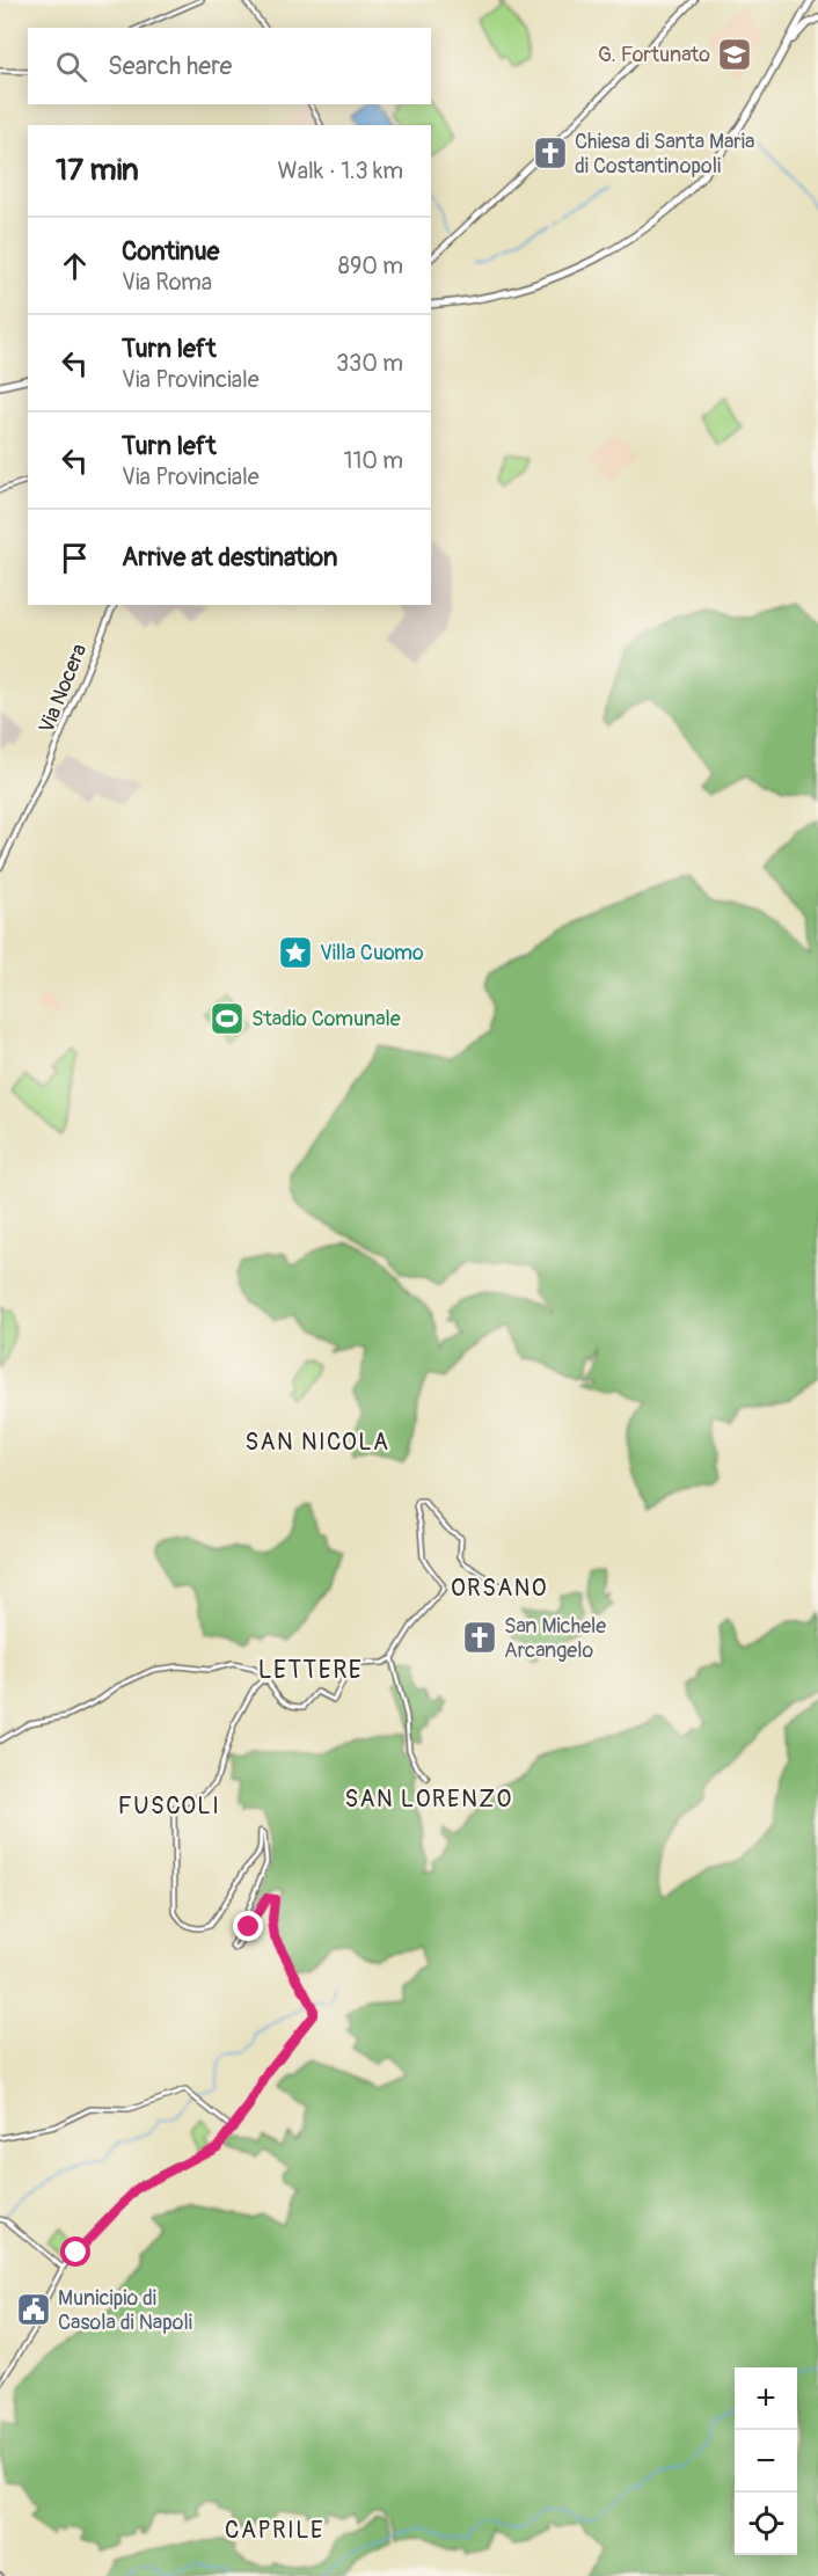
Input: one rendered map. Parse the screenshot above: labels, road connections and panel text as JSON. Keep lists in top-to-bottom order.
{
  "streets": {
    "main road": ["Via Nocera"]
  },
  "districts": [
    "SAN NICOLA",
    "ORSANO",
    "LETTERE",
    "SAN LORENZO",
    "FUSCOLI",
    "CAPRILE"
  ],
  "places": {
    "school or university": ["G. Fortunato"],
    "church": ["Chiesa di Santa Maria di Costantinopoli", "San Michele Arcangelo"],
    "place": ["Villa Cuomo"],
    "sports": ["Stadio Comunale"],
    "public building": ["Municipio di Casola di Napoli"]
  },
  "page": {
    "search": "Search here",
    "heading": ["17 min", "Walk · 1.3 km"],
    "list": [
      ["Continue", "Via Roma", "890 m"],
      ["Turn left", "Via Provinciale", "330 m"],
      ["Turn left", "Via Provinciale", "110 m"],
      "Arrive at destination"
    ],
    "map_buttons": ["+", "−"]
  }
}
